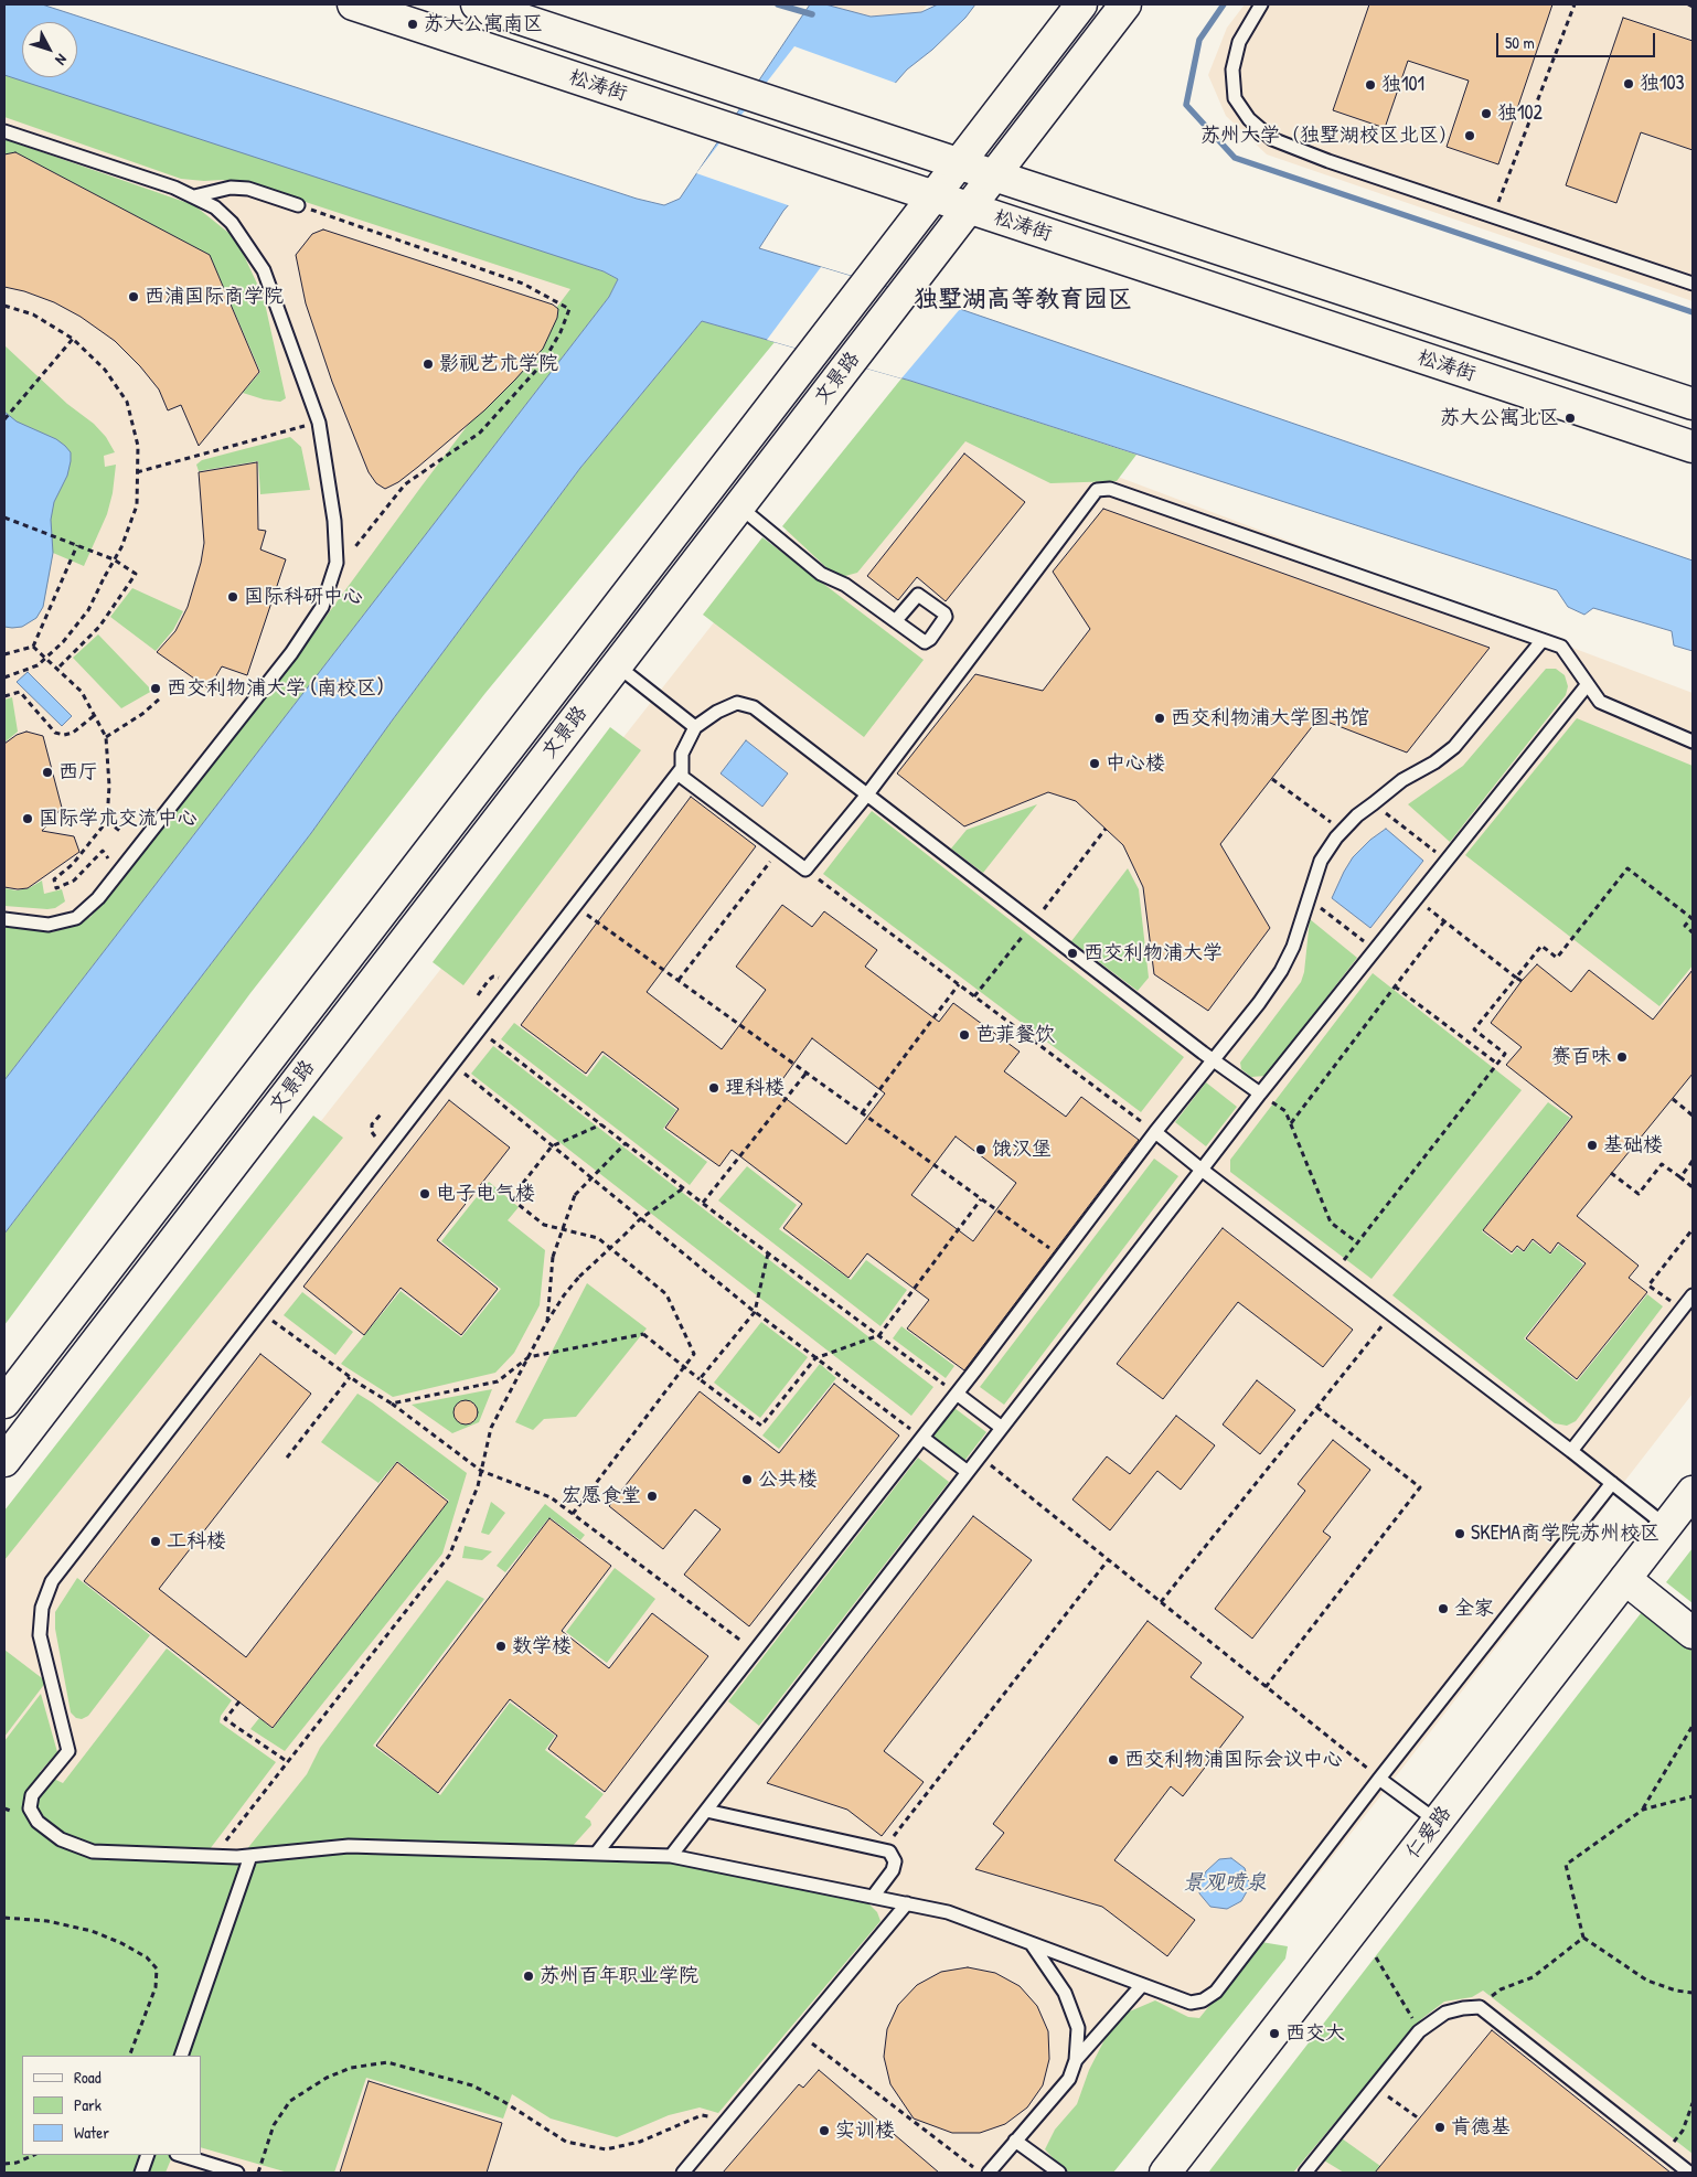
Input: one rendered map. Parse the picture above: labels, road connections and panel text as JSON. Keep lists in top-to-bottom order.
{
  "streets": {
    "main road": ["松涛街", "文景路", "仁爱路"]
  },
  "crossings": [
    ["松涛街", "文景路"]
  ],
  "districts": ["独墅湖高等教育园区"],
  "water": ["景观喷泉"],
  "places": [
    "苏大公寓南区",
    "独103",
    "独101",
    "独102",
    "苏州大学（独墅湖校区北区）",
    "西浦国际商学院",
    "影视艺术学院",
    "苏大公寓北区",
    "国际科研中心",
    "西交利物浦大学 (南校区)",
    "西交利物浦大学图书馆",
    "中心楼",
    "西厅",
    "国际学术交流中心",
    "西交利物浦大学",
    "芭菲餐饮",
    "赛百味",
    "理科楼",
    "基础楼",
    "饿汉堡",
    "电子电气楼",
    "公共楼",
    "宏愿食堂",
    "SKEMA商学院苏州校区",
    "工科楼",
    "全家",
    "数学楼",
    "西交利物浦国际会议中心",
    "苏州百年职业学院",
    "西交大",
    "肯德基",
    "实训楼"
  ],
  "legend": ["Road", "Park", "Water"],
  "scale_bar": "50 m",
  "north": "bottom right"
}
